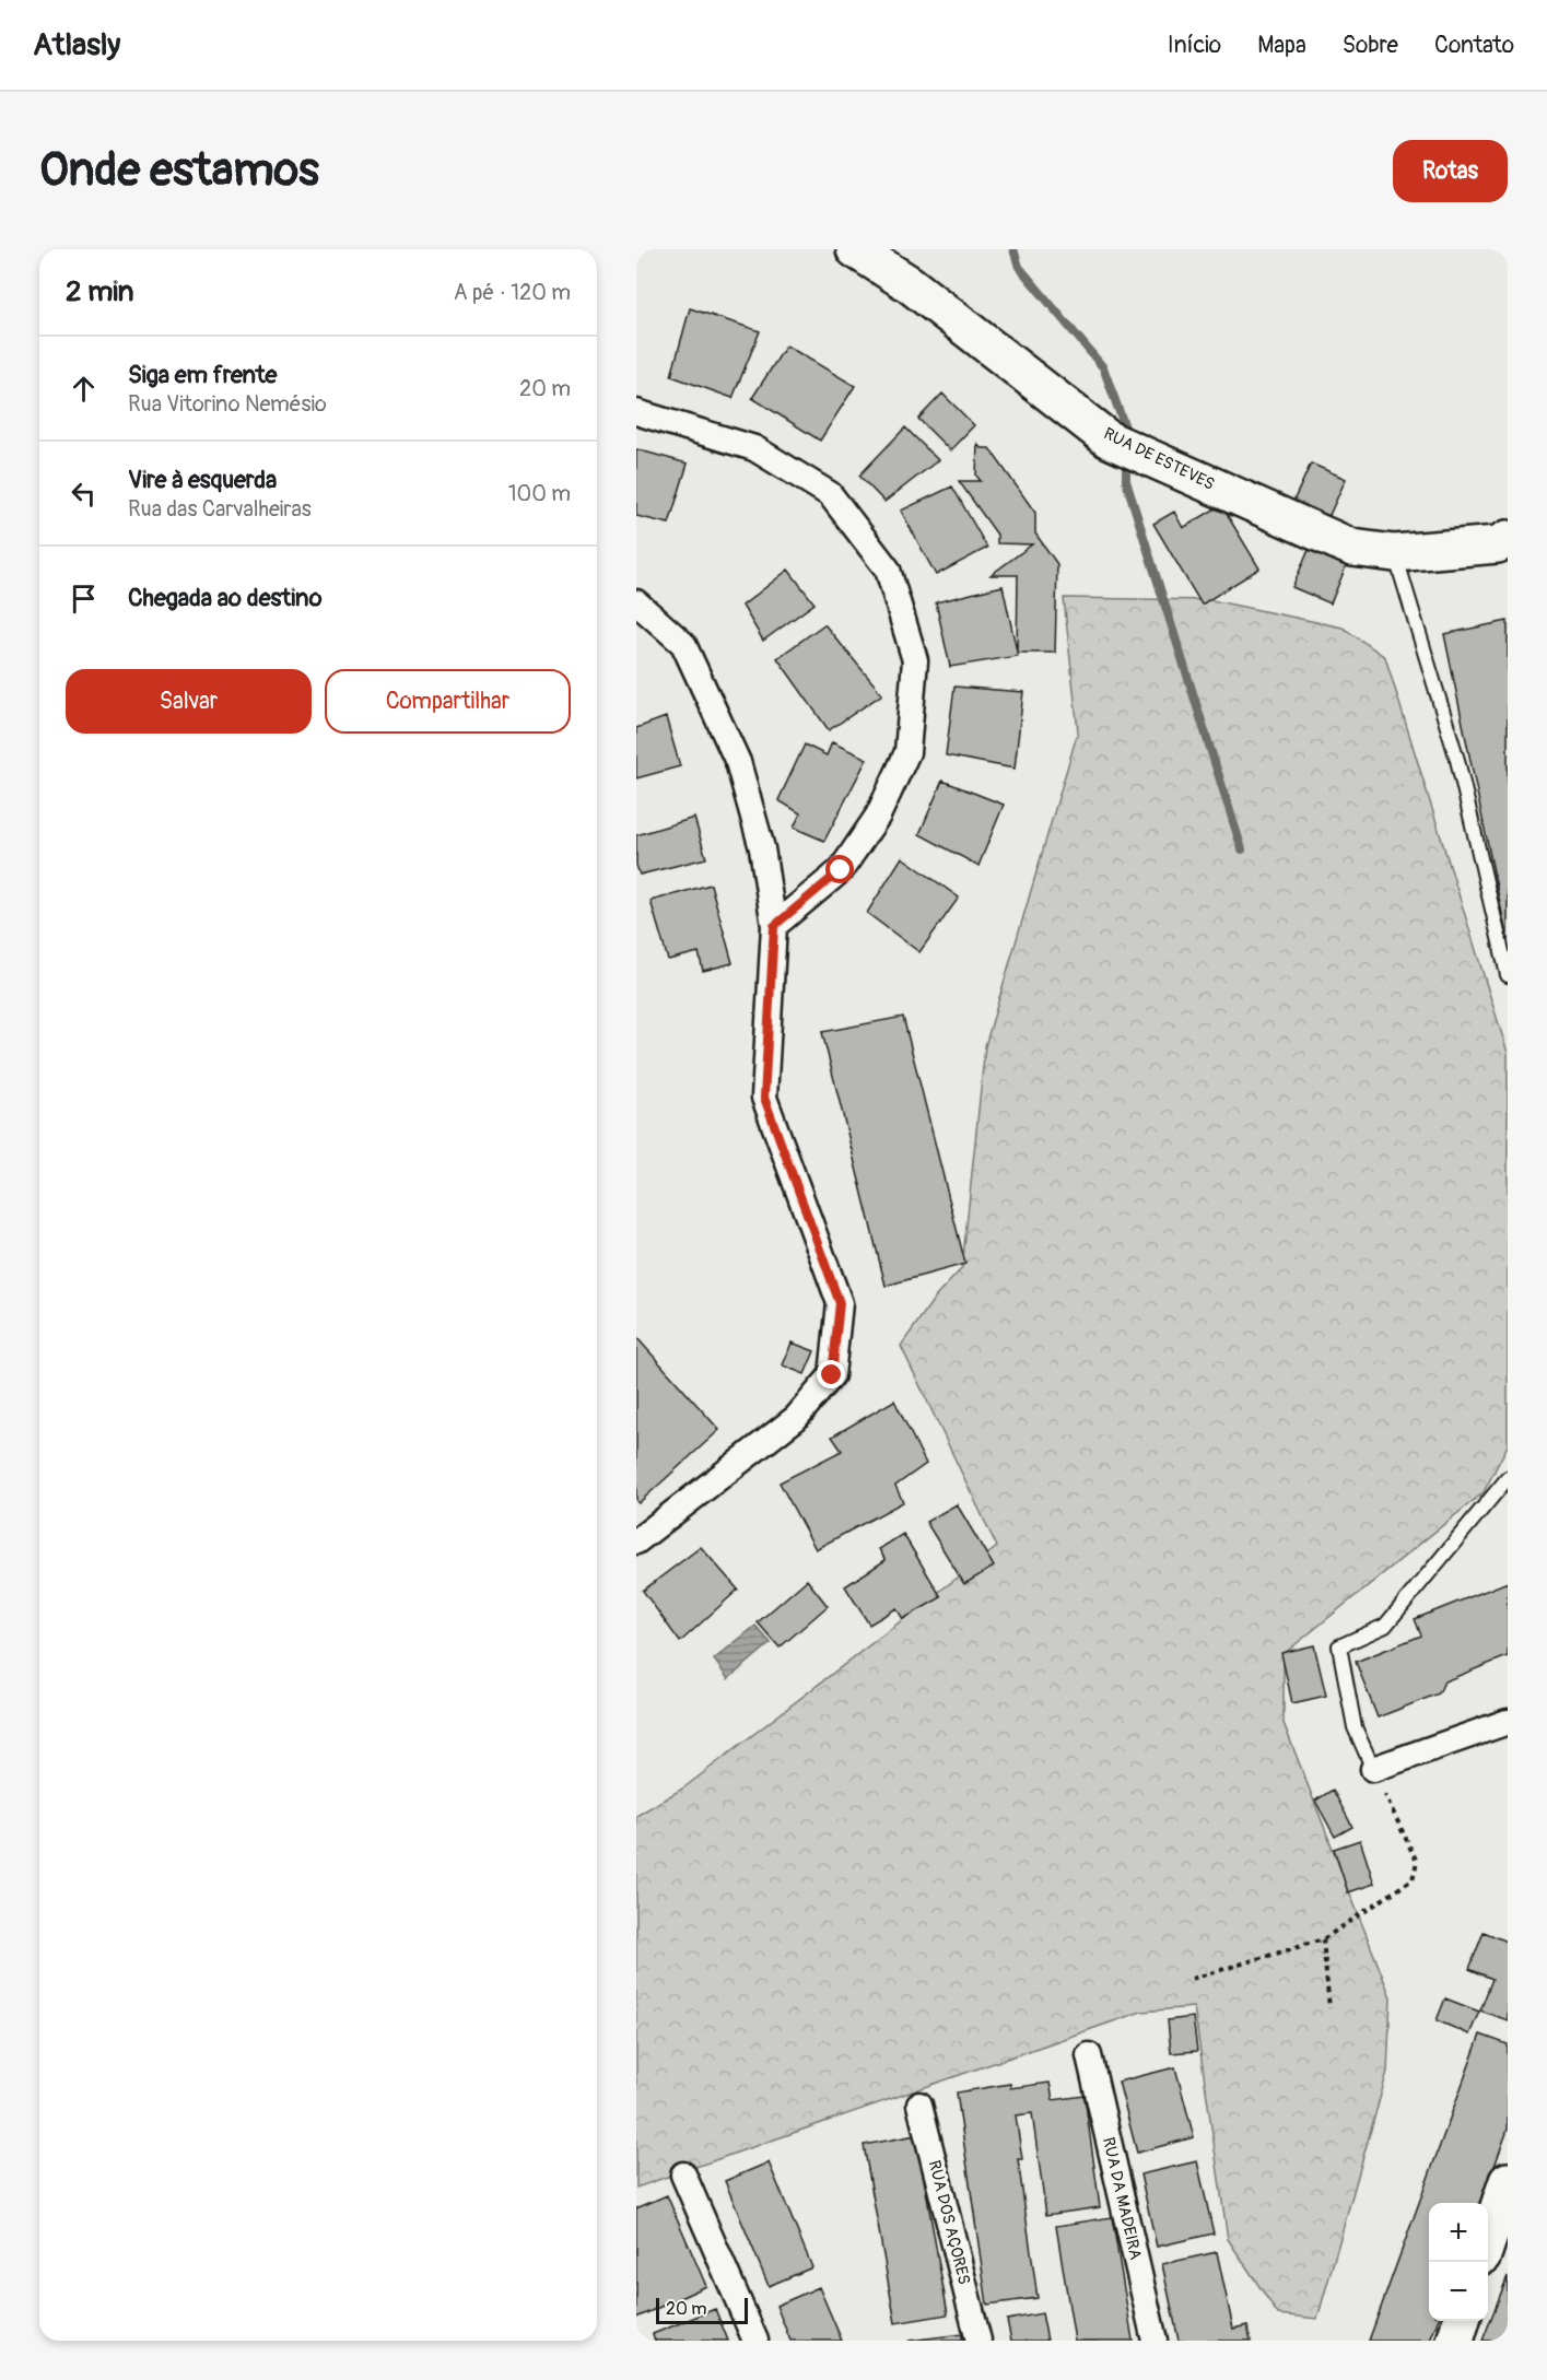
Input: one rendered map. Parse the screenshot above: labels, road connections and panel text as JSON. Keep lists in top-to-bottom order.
{
  "streets": {
    "street": ["RUA DE ESTEVES", "RUA DA MADEIRA", "RUA DOS AÇORES"]
  },
  "scale_bar": "20 m",
  "page": {
    "header": "Atlasly",
    "nav": [
      "Início",
      "Mapa",
      "Sobre",
      "Contato"
    ],
    "buttons": [
      "Rotas",
      ["Salvar", "Compartilhar"]
    ],
    "title": "Onde estamos",
    "heading": ["2 min", "A pé · 120 m"],
    "list": [
      ["Siga em frente", "Rua Vitorino Nemésio", "20 m"],
      ["Vire à esquerda", "Rua das Carvalheiras", "100 m"],
      "Chegada ao destino"
    ],
    "map_buttons": ["+", "−"],
    "scale": "20 m"
  }
}
